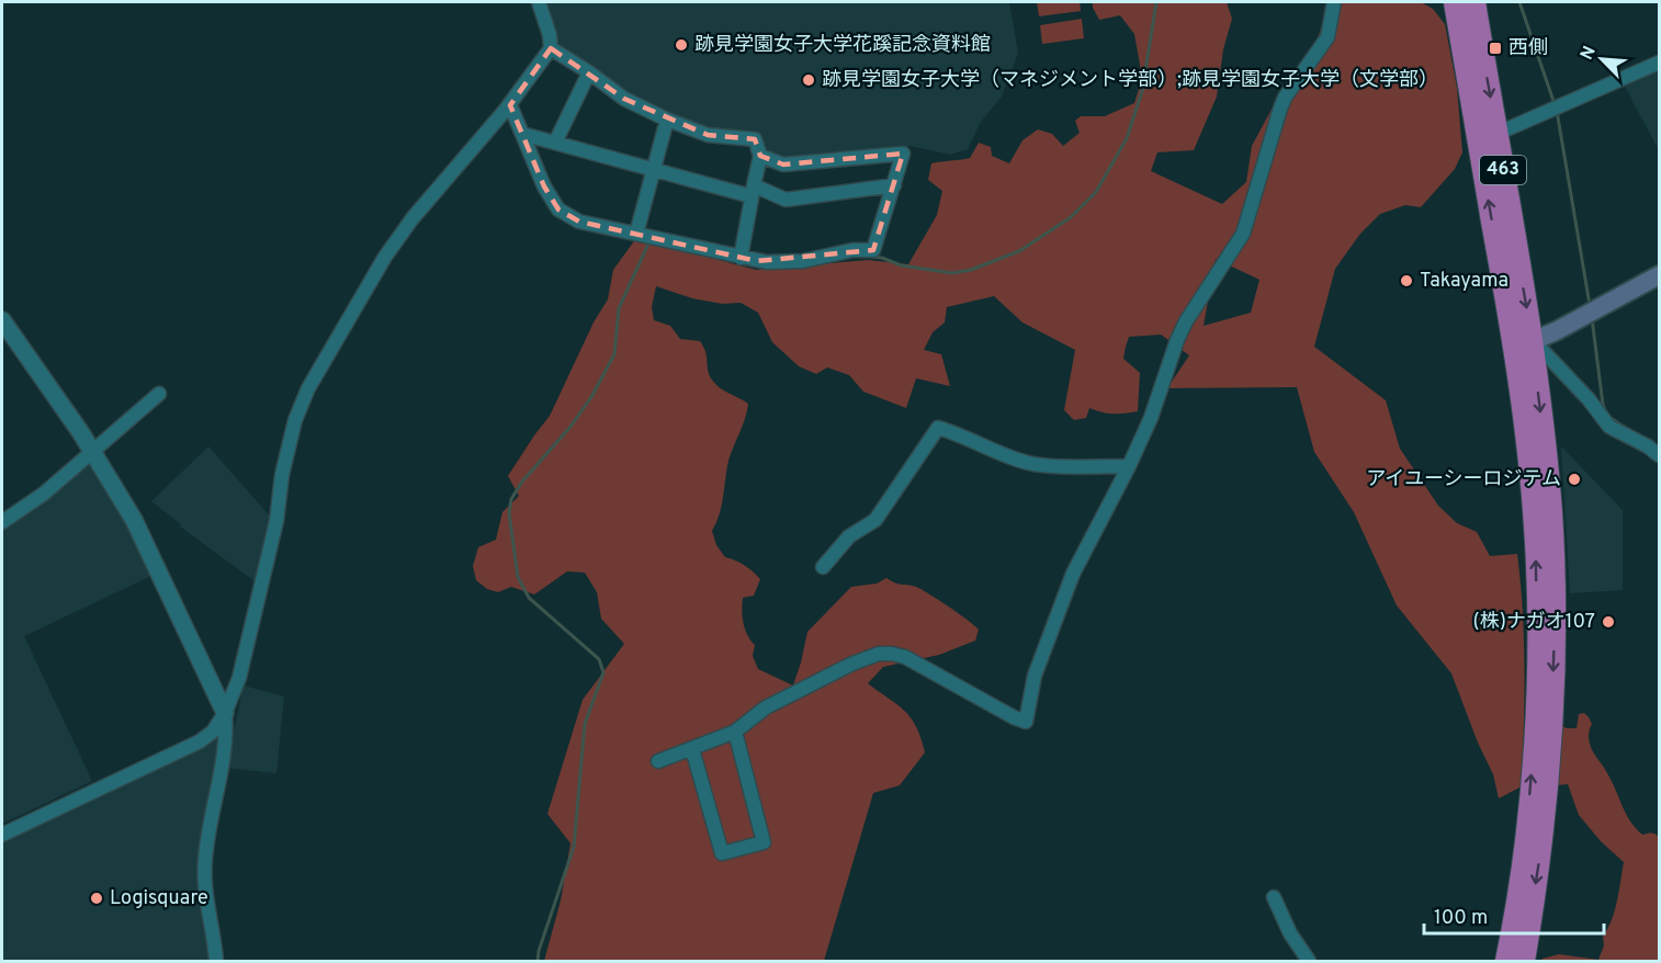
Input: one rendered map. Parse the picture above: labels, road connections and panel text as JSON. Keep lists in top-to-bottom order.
{
  "streets": {
    "highway": ["463"]
  },
  "places": {
    "other": [
      "跡見学園女子大学花蹊記念資料館",
      "跡見学園女子大学（マネジメント学部）;跡見学園女子大学（文学部）",
      "Takayama",
      "アイユーシーロジテム",
      "(株)ナガオ107",
      "Logisquare"
    ],
    "transit": ["西側"]
  },
  "scale_bar": "100 m",
  "north": "top left"
}
